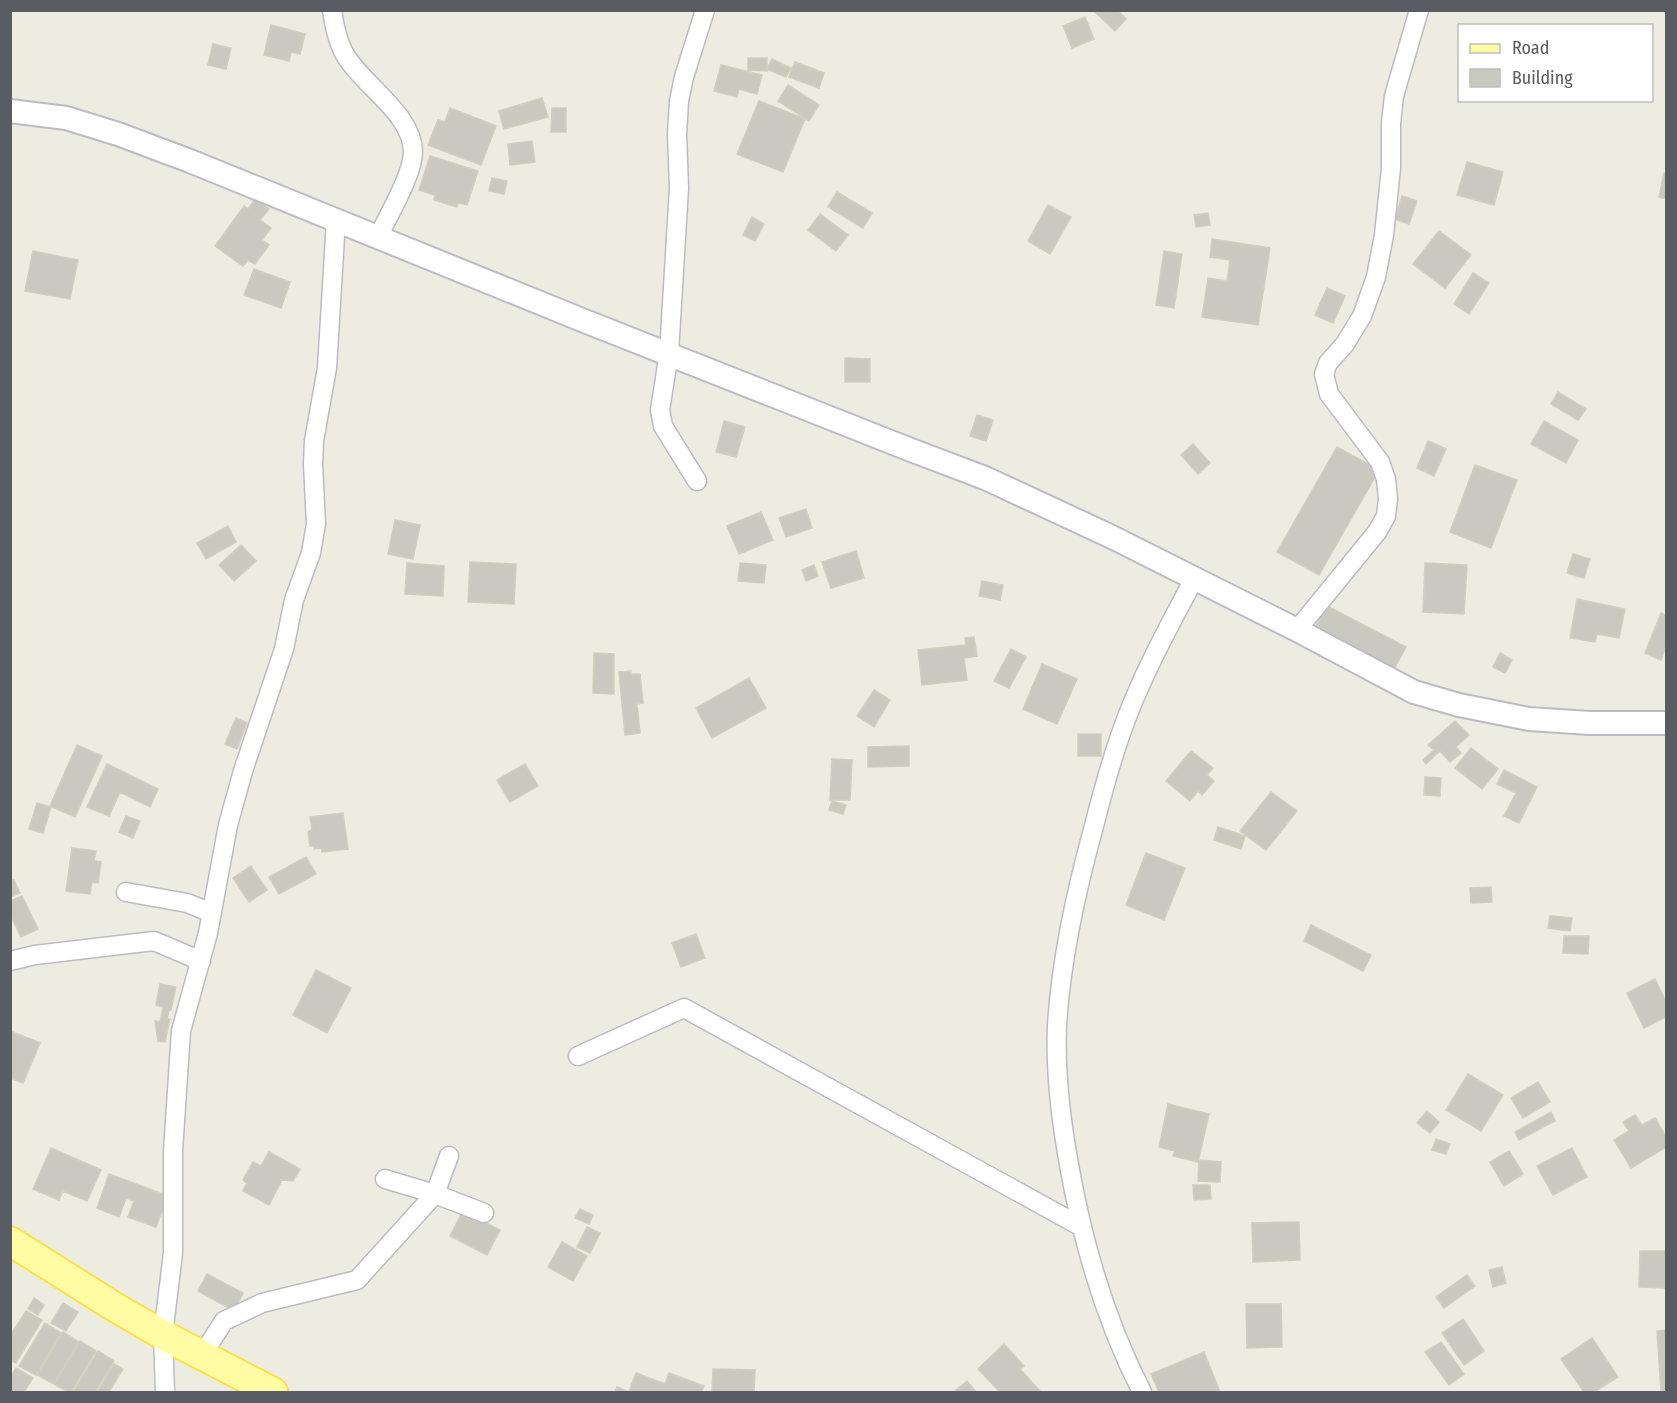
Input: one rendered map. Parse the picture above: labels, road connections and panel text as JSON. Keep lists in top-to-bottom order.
{
  "legend": ["Road", "Building"]
}
